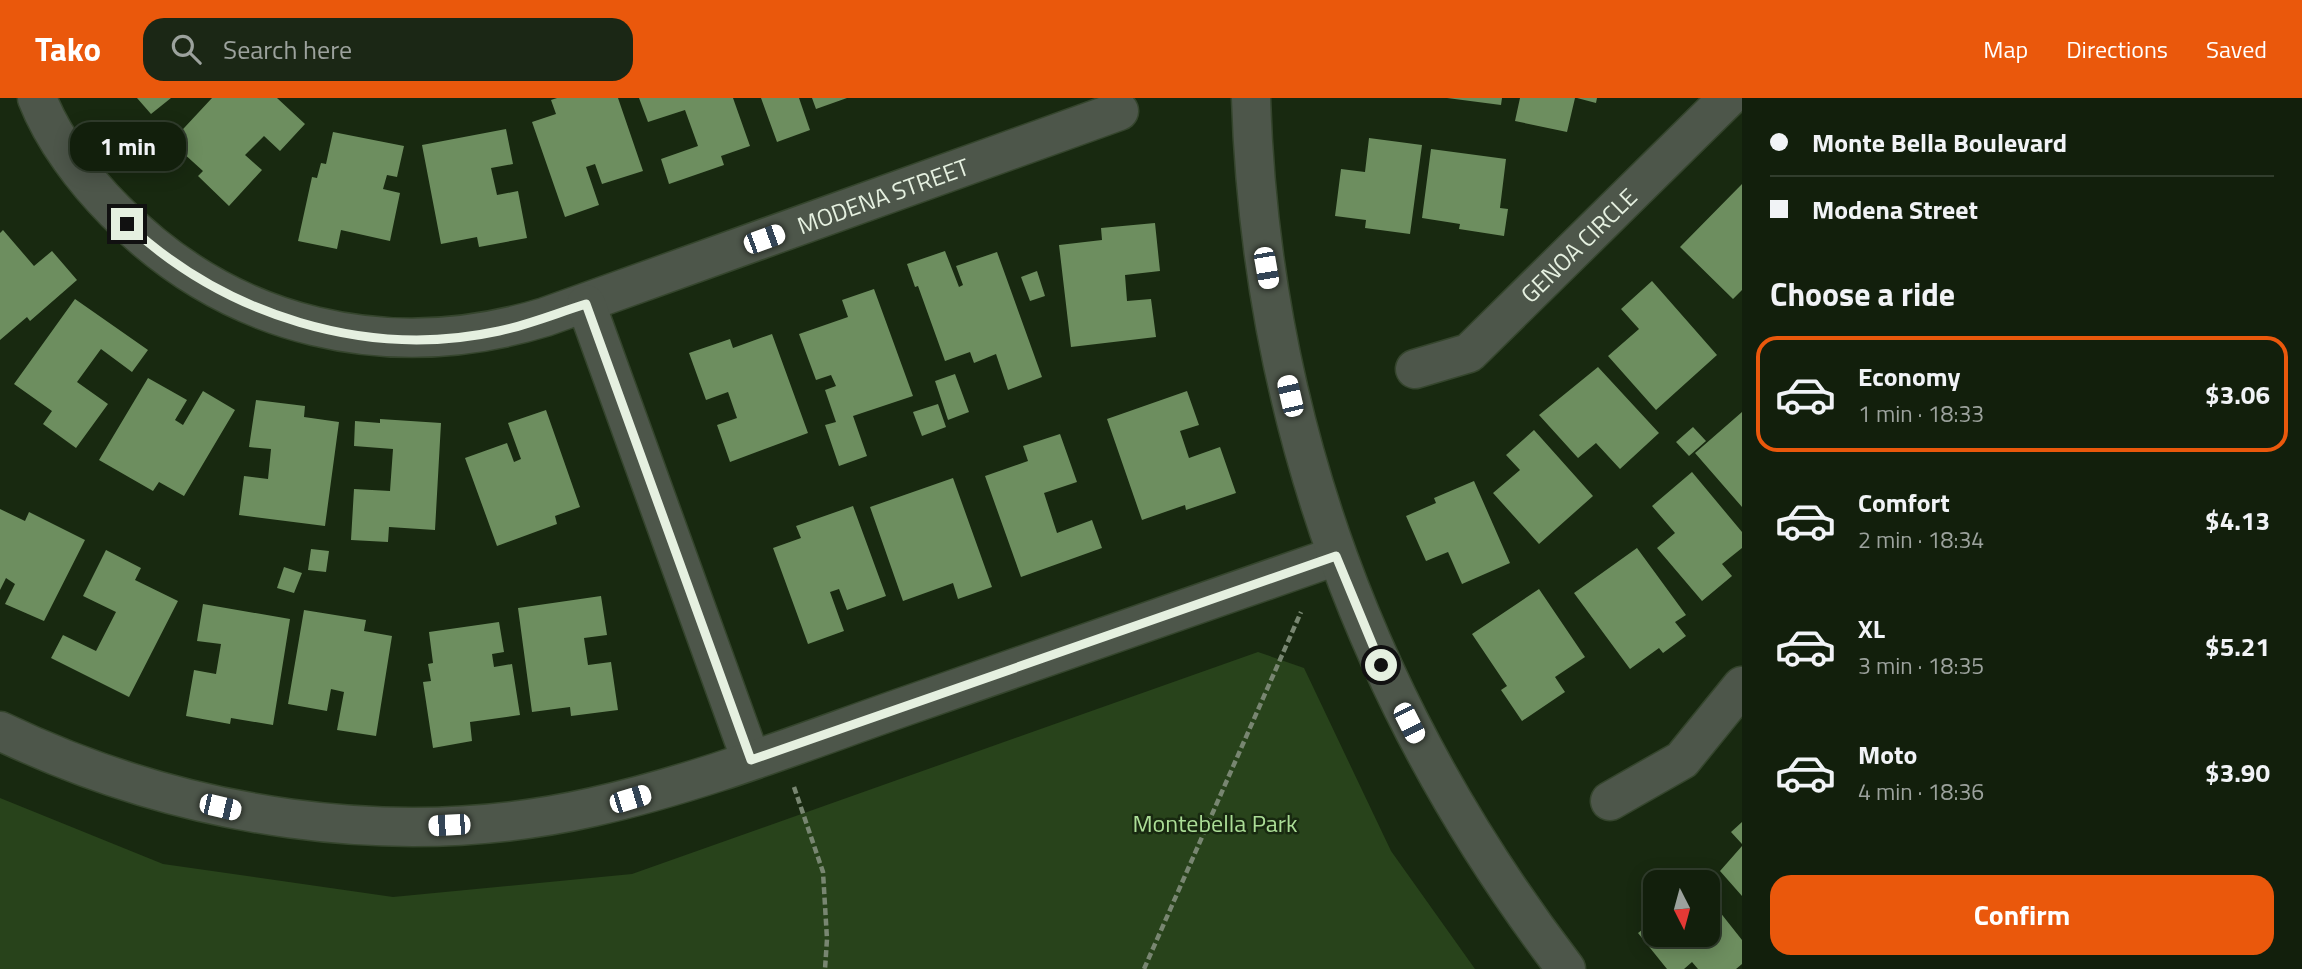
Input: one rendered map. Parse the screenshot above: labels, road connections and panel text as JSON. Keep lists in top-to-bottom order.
{
  "streets": {
    "street": ["MODENA STREET", "GENOA CIRCLE"]
  },
  "parks": ["Montebella Park"],
  "north": "bottom",
  "page": {
    "header": "Tako",
    "search": "Search here",
    "nav": ["Map", "Directions", "Saved"],
    "banner": ["Monte Bella Boulevard", "Modena Street"],
    "bubble": "1 min",
    "heading": "Choose a ride",
    "list": [
      {
        "name": "Economy",
        "note": "1 min · 18:33",
        "value": "$3.06"
      },
      {
        "name": "Comfort",
        "note": "2 min · 18:34",
        "value": "$4.13"
      },
      {
        "name": "XL",
        "note": "3 min · 18:35",
        "value": "$5.21"
      },
      {
        "name": "Moto",
        "note": "4 min · 18:36",
        "value": "$3.90"
      }
    ],
    "buttons": "Confirm"
  }
}
